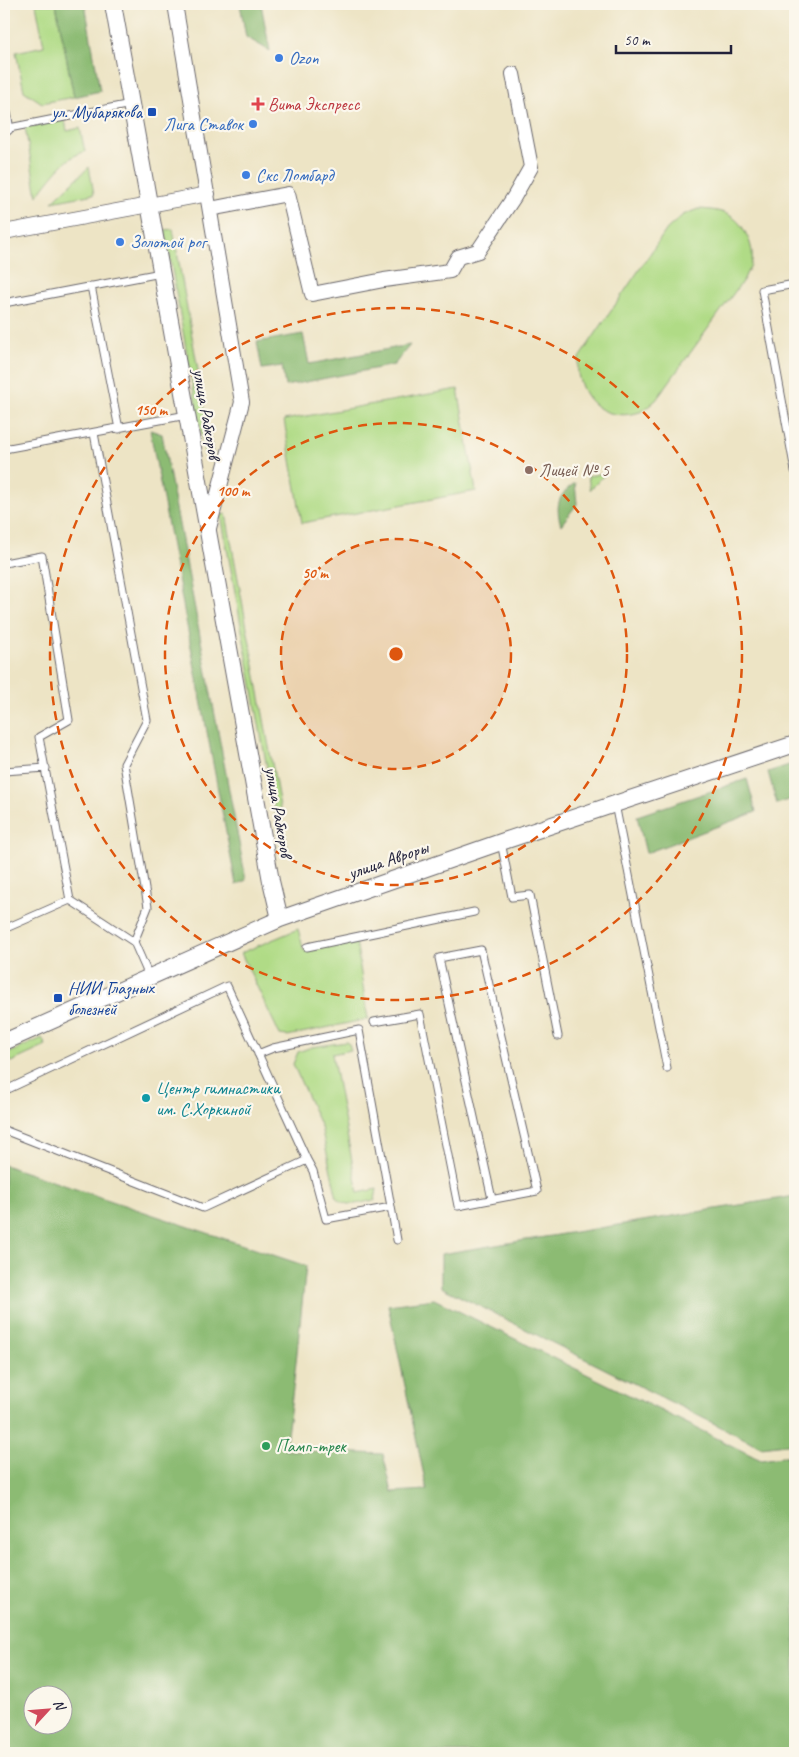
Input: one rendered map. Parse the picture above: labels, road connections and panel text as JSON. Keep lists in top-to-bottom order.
{
  "streets": {
    "street": ["улица Рабкоров", "улица Авроры"]
  },
  "crossings": [
    ["улица Рабкоров", "улица Авроры"]
  ],
  "places": {
    "other": [
      "Ozon",
      "Лига Ставок",
      "Скс Ломбард",
      "Золотой рог",
      "Лицей № 5",
      "Центр гимнастики им. С.Хоркиной",
      "Памп-трек"
    ],
    "health": ["Вита Экспресс"],
    "transit": ["ул. Мубарякова", "НИИ Глазных болезней"]
  },
  "scale_bar": "50 m",
  "north": "top right",
  "rings": ["150 m", "100 m", "50 m"]
}
